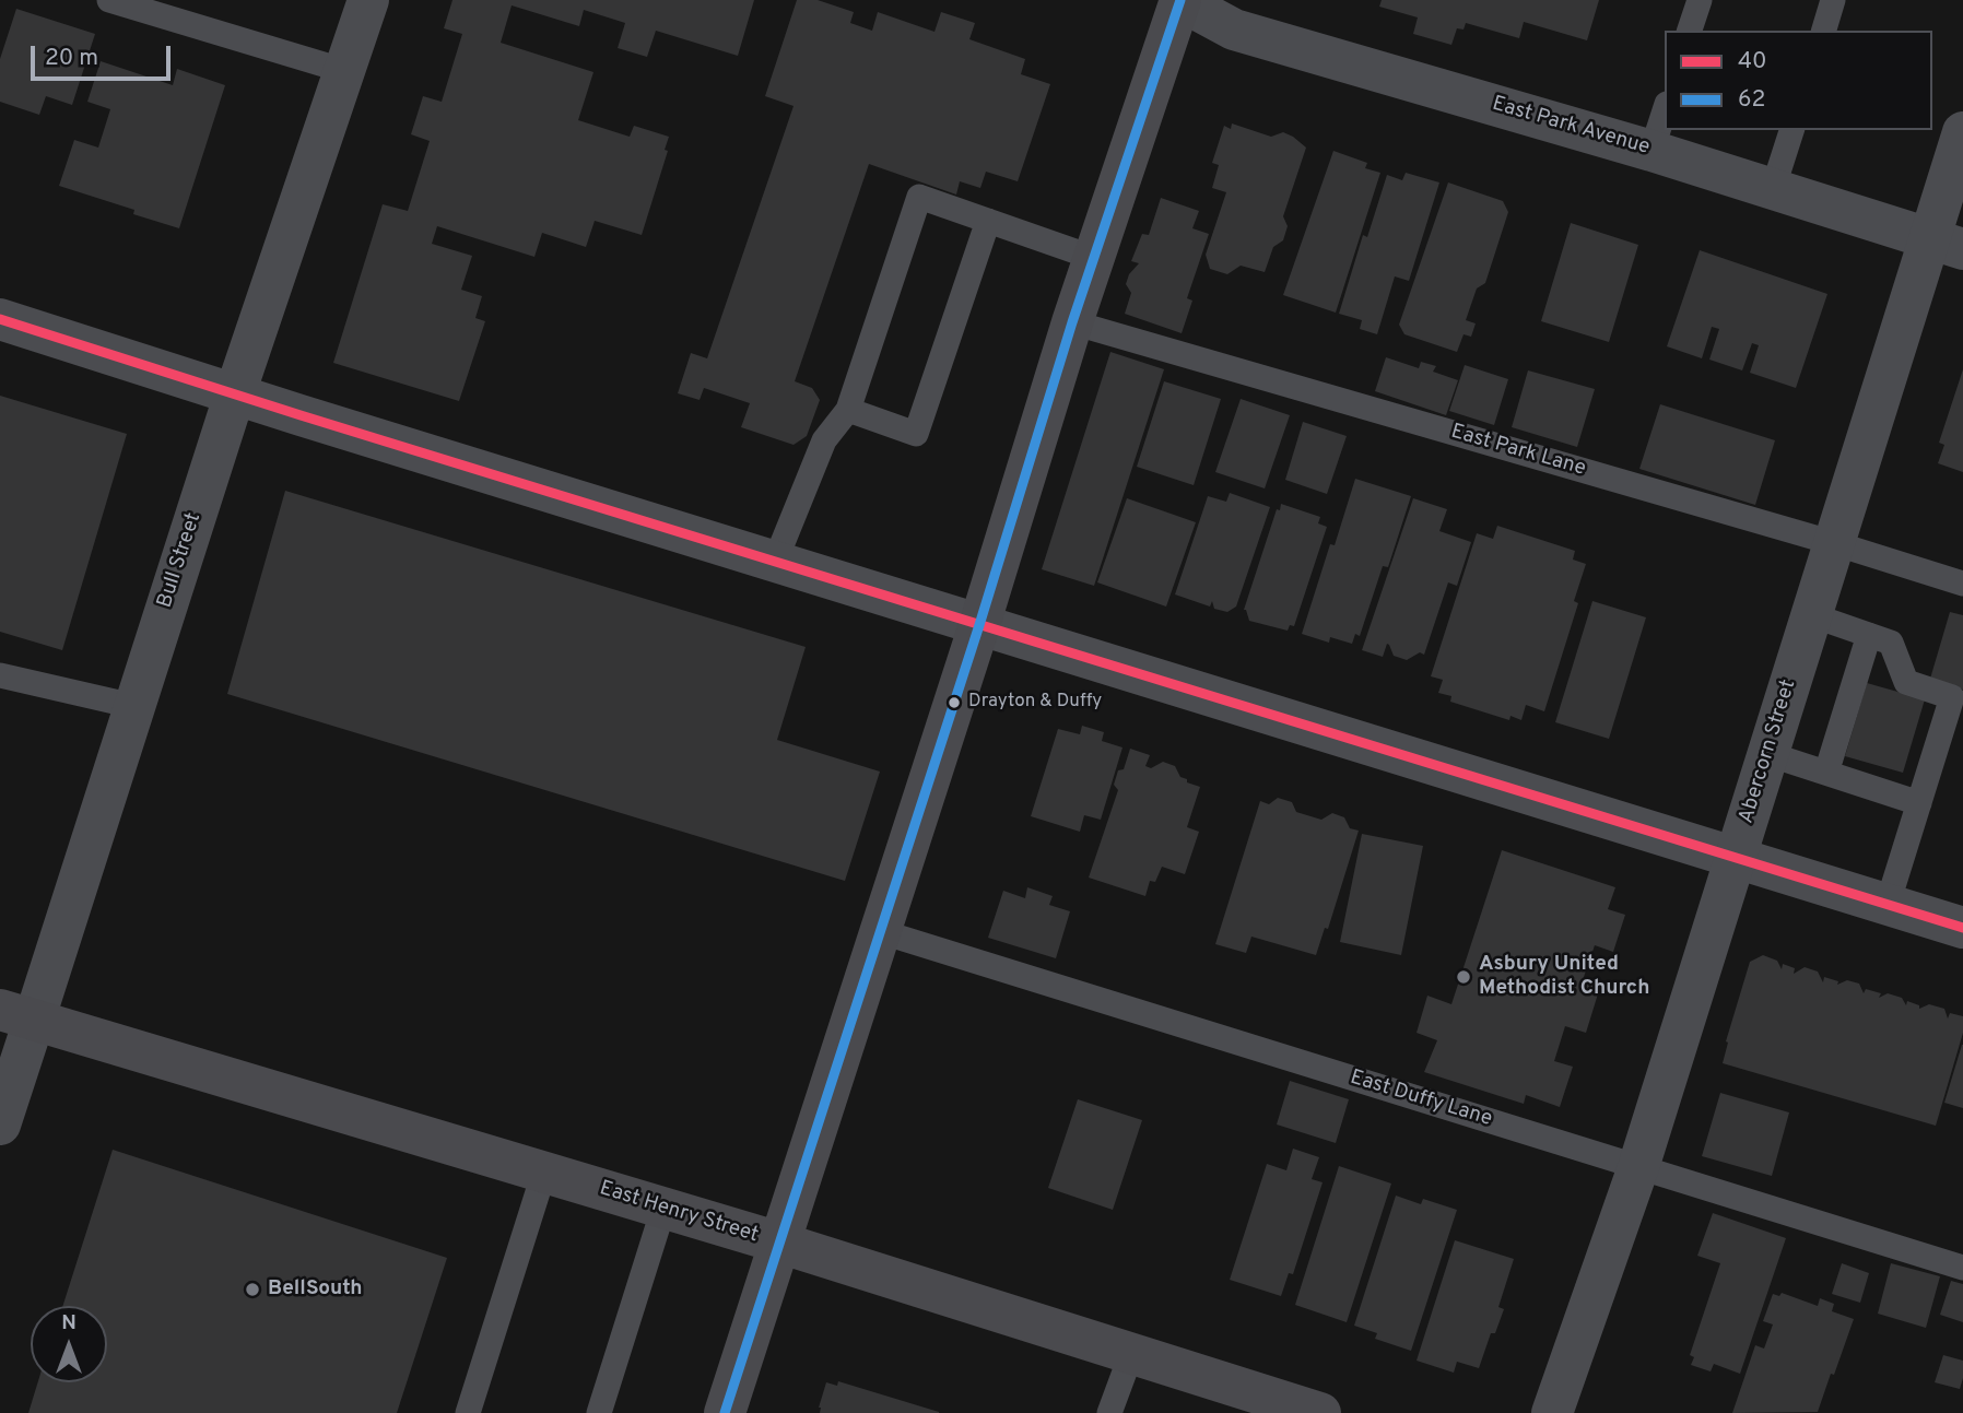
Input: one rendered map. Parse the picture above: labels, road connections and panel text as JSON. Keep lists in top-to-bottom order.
{
  "streets": {
    "main road": ["East Henry Street"],
    "street": ["East Park Avenue", "Bull Street", "Abercorn Street"],
    "lane": ["East Park Lane", "East Duffy Lane"]
  },
  "crossings": [
    ["East Park Avenue", "Abercorn Street"],
    ["East Park Lane", "Abercorn Street"],
    ["Bull Street", "East Henry Street"],
    ["Abercorn Street", "East Duffy Lane"]
  ],
  "places": ["Drayton & Duffy", "Asbury United Methodist Church", "BellSouth"],
  "lines": ["transit line 62", "transit line 40"],
  "legend": ["40", "62"],
  "scale_bar": "20 m",
  "north": "top"
}
